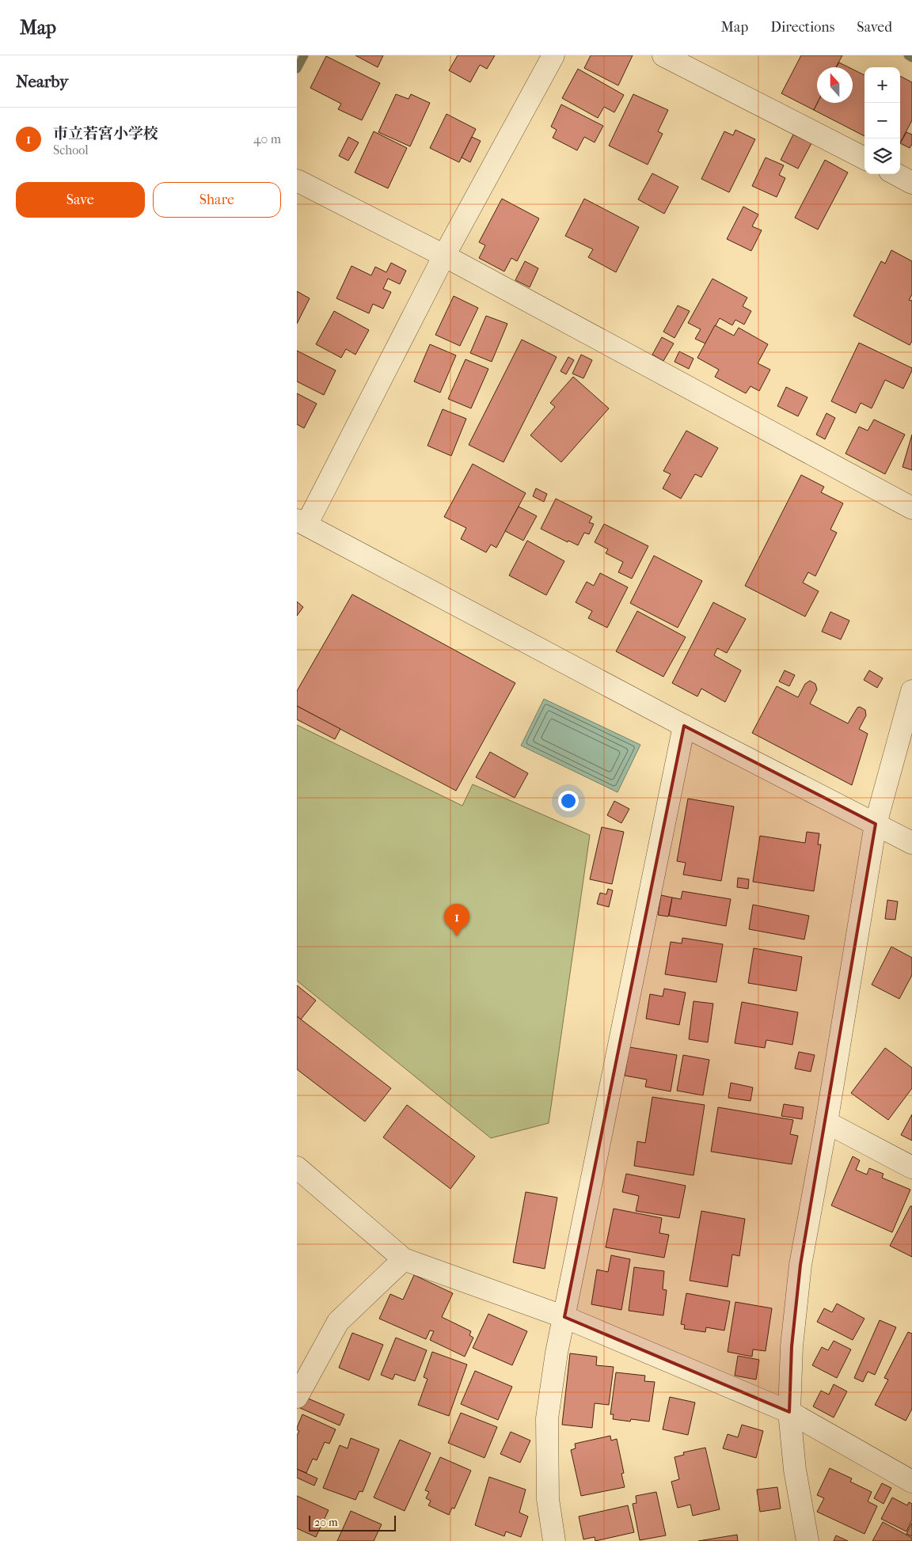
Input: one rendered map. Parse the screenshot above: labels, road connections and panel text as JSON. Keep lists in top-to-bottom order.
{
  "scale_bar": "20 m",
  "north": "top",
  "page": {
    "header": "Map",
    "nav": ["Map", "Directions", "Saved"],
    "heading": "Nearby",
    "map_buttons": ["+", "−"],
    "list": [
      {
        "mark": "1",
        "name": "市立若宮小学校",
        "note": "School",
        "value": "40 m"
      }
    ],
    "buttons": ["Save", "Share"],
    "pins": "1",
    "scale": "20 m"
  }
}
